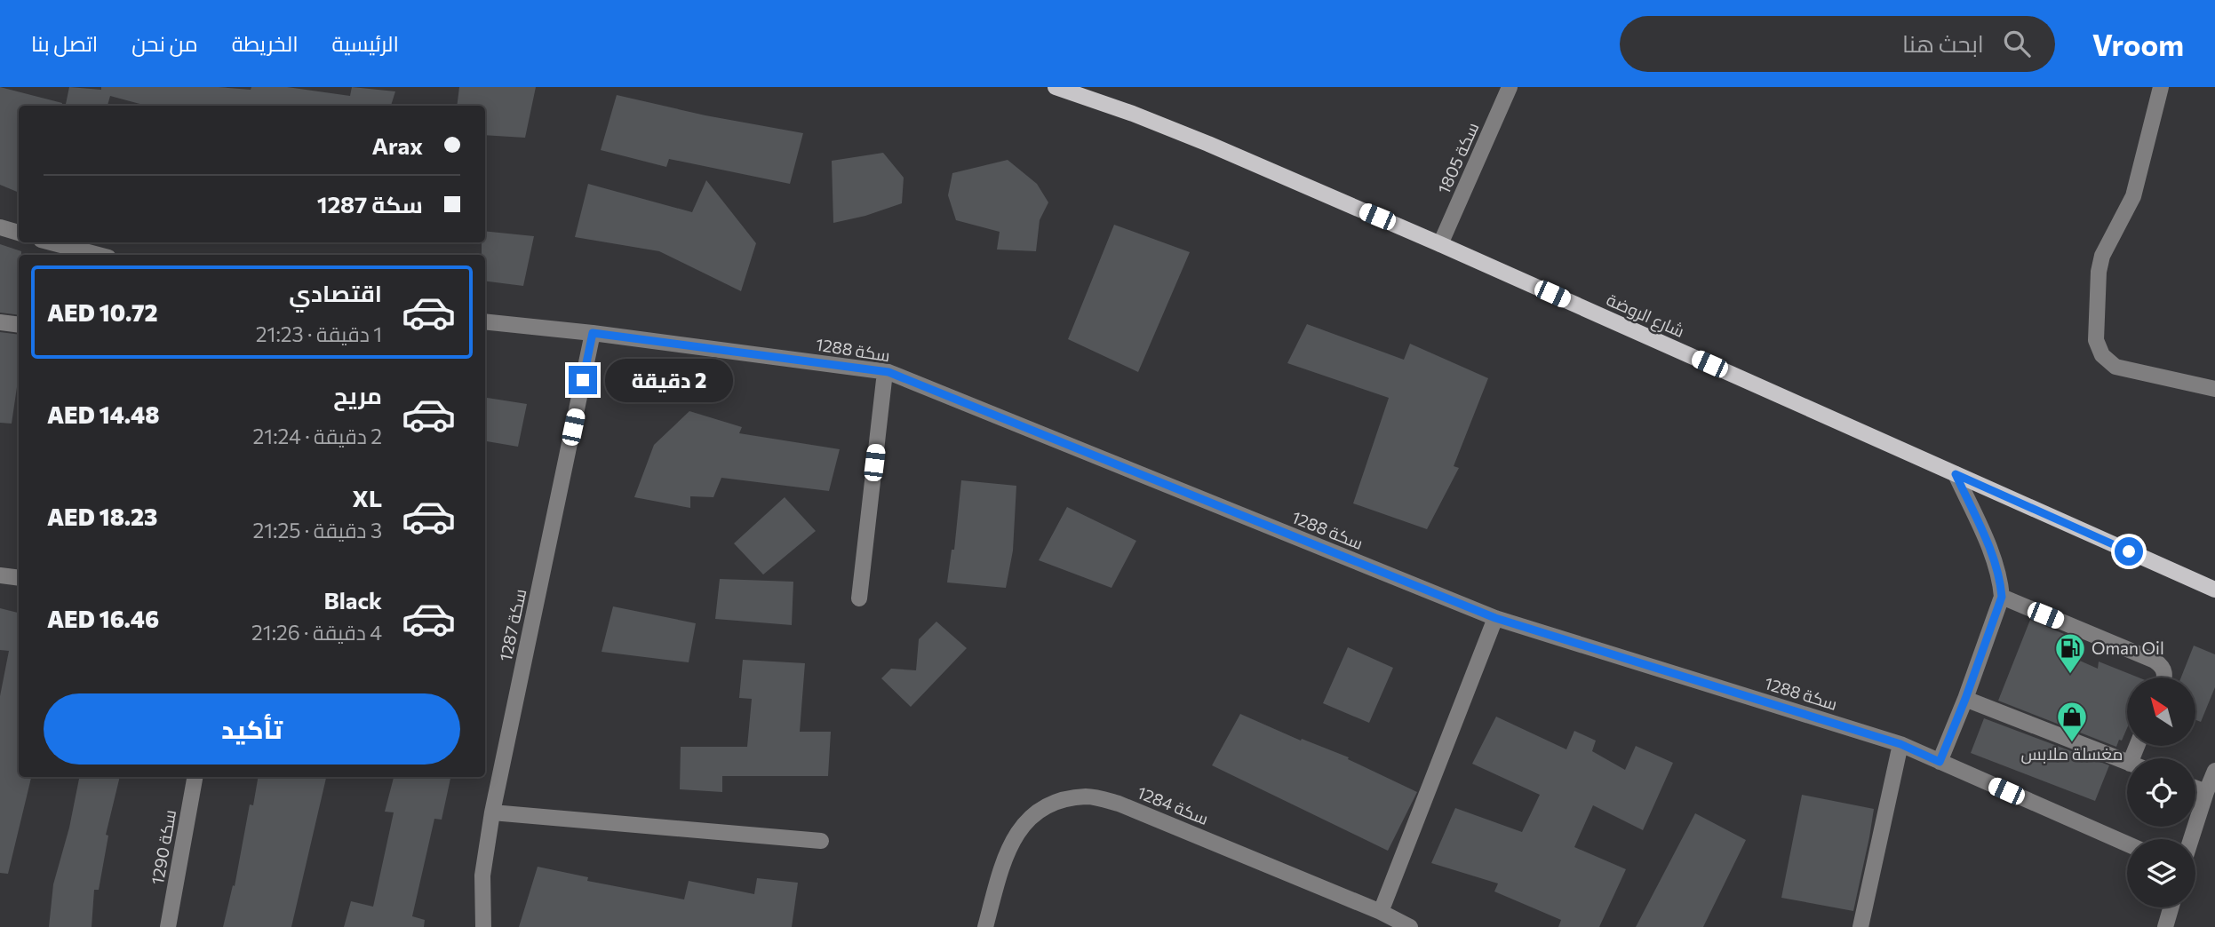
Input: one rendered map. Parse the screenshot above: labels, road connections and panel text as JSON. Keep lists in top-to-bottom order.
{
  "streets": {
    "main road": ["شارع الروضة"],
    "street": [
      "سكة 1805",
      "سكة 1288",
      "سكة 1287",
      "سكة 1284",
      "سكة 1290"
    ]
  },
  "crossings": [
    ["سكة 1805", "شارع الروضة"],
    ["سكة 1288", "سكة 1287"]
  ],
  "places": {
    "fuel station": ["Oman Oil"],
    "shop": ["مغسلة ملابس"]
  },
  "north": "top left",
  "page": {
    "header": "Vroom",
    "search": "ابحث هنا",
    "nav": [
      "الرئيسية",
      "الخريطة",
      "من نحن",
      "اتصل بنا"
    ],
    "banner": ["Arax", "سكة 1287"],
    "list": [
      {
        "name": "اقتصادي",
        "note": "1 دقيقة · 21:23",
        "value": "AED 10.72"
      },
      {
        "name": "مريح",
        "note": "2 دقيقة · 21:24",
        "value": "AED 14.48"
      },
      {
        "name": "XL",
        "note": "3 دقيقة · 21:25",
        "value": "AED 18.23"
      },
      {
        "name": "Black",
        "note": "4 دقيقة · 21:26",
        "value": "AED 16.46"
      }
    ],
    "bubble": "2 دقيقة",
    "buttons": "تأكيد"
  }
}
